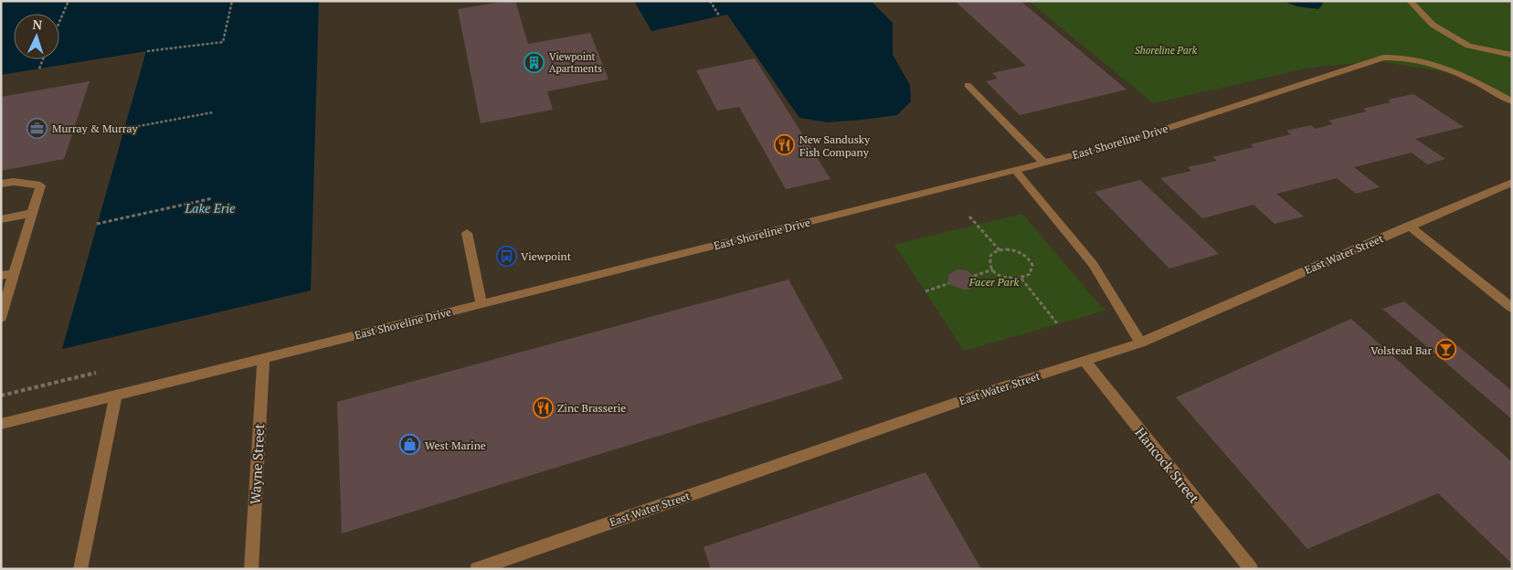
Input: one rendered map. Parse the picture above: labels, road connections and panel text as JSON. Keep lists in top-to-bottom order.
{
  "streets": {
    "street": [
      "East Shoreline Drive",
      "East Water Street",
      "Wayne Street",
      "Hancock Street"
    ]
  },
  "crossings": [
    ["East Shoreline Drive", "Wayne Street"],
    ["East Water Street", "Hancock Street"]
  ],
  "water": ["Lake Erie"],
  "parks": ["Shoreline Park", "Facer Park"],
  "places": {
    "building": ["Viewpoint Apartments"],
    "office": ["Murray & Murray"],
    "restaurant": ["New Sandusky Fish Company", "Zinc Brasserie"],
    "bus stop": ["Viewpoint"],
    "bar": ["Volstead Bar"],
    "shop": ["West Marine"]
  },
  "north": "top"
}
